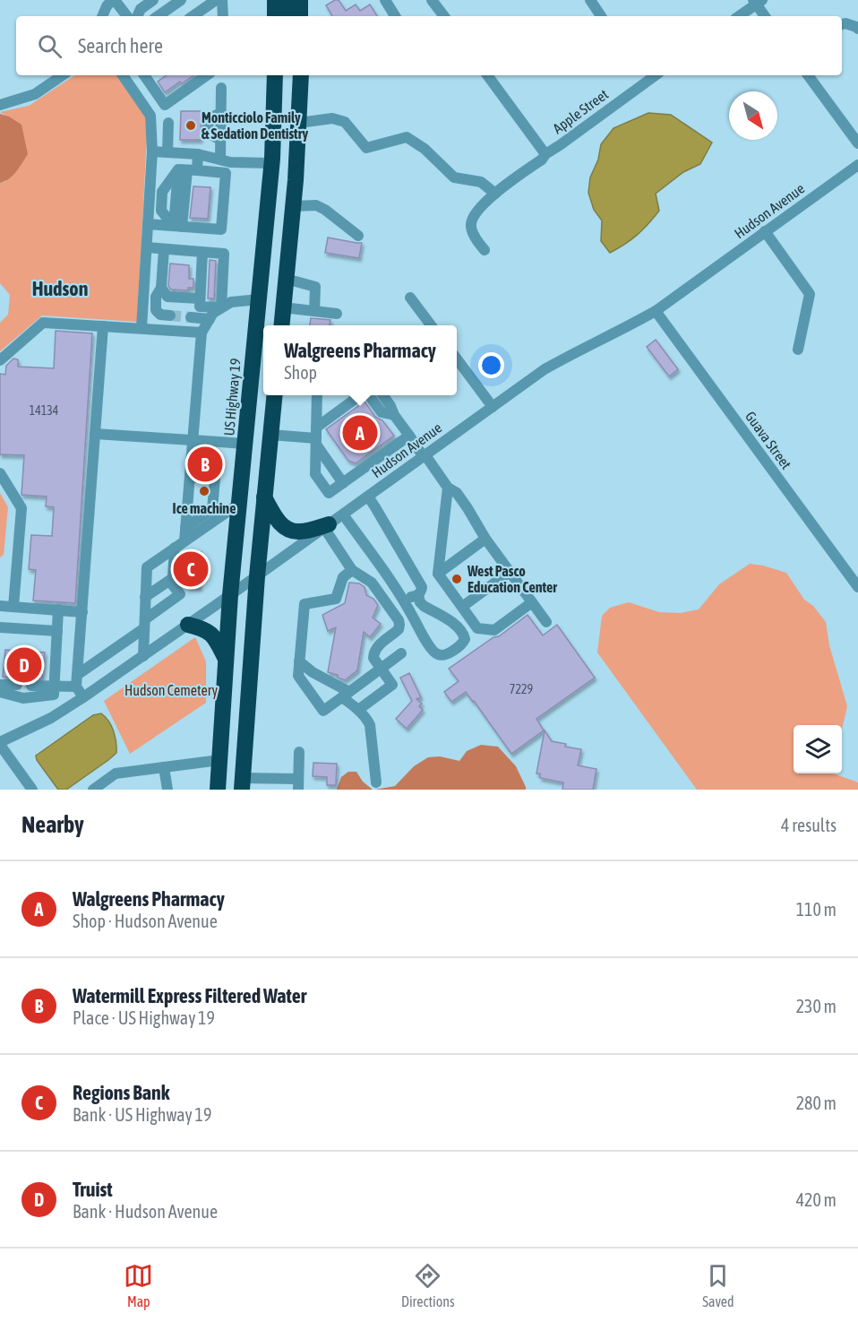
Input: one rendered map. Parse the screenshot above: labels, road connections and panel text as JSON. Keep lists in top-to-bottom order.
{
  "streets": {
    "highway": ["US Highway 19"],
    "street": ["Apple Street", "Hudson Avenue", "Guava Street"]
  },
  "crossings": [
    ["Hudson Avenue", "US Highway 19"],
    ["Hudson Avenue", "Guava Street"]
  ],
  "districts": ["Hudson"],
  "parks": ["Hudson Cemetery"],
  "places": ["Monticciolo Family & Sedation Dentistry", "Ice machine", "West Pasco Education Center"],
  "house_numbers": ["14134", "7229"],
  "north": "bottom right",
  "page": {
    "search": "Search here",
    "popup": ["Walgreens Pharmacy", "Shop"],
    "pins": [
      "A",
      "B",
      "C",
      "D"
    ],
    "heading": ["Nearby", "4 results"],
    "list": [
      {
        "mark": "A",
        "name": "Walgreens Pharmacy",
        "note": "Shop · Hudson Avenue",
        "value": "110 m"
      },
      {
        "mark": "B",
        "name": "Watermill Express Filtered Water",
        "note": "Place · US Highway 19",
        "value": "230 m"
      },
      {
        "mark": "C",
        "name": "Regions Bank",
        "note": "Bank · US Highway 19",
        "value": "280 m"
      },
      {
        "mark": "D",
        "name": "Truist",
        "note": "Bank · Hudson Avenue",
        "value": "420 m"
      }
    ],
    "nav": ["Map", "Directions", "Saved"]
  }
}
